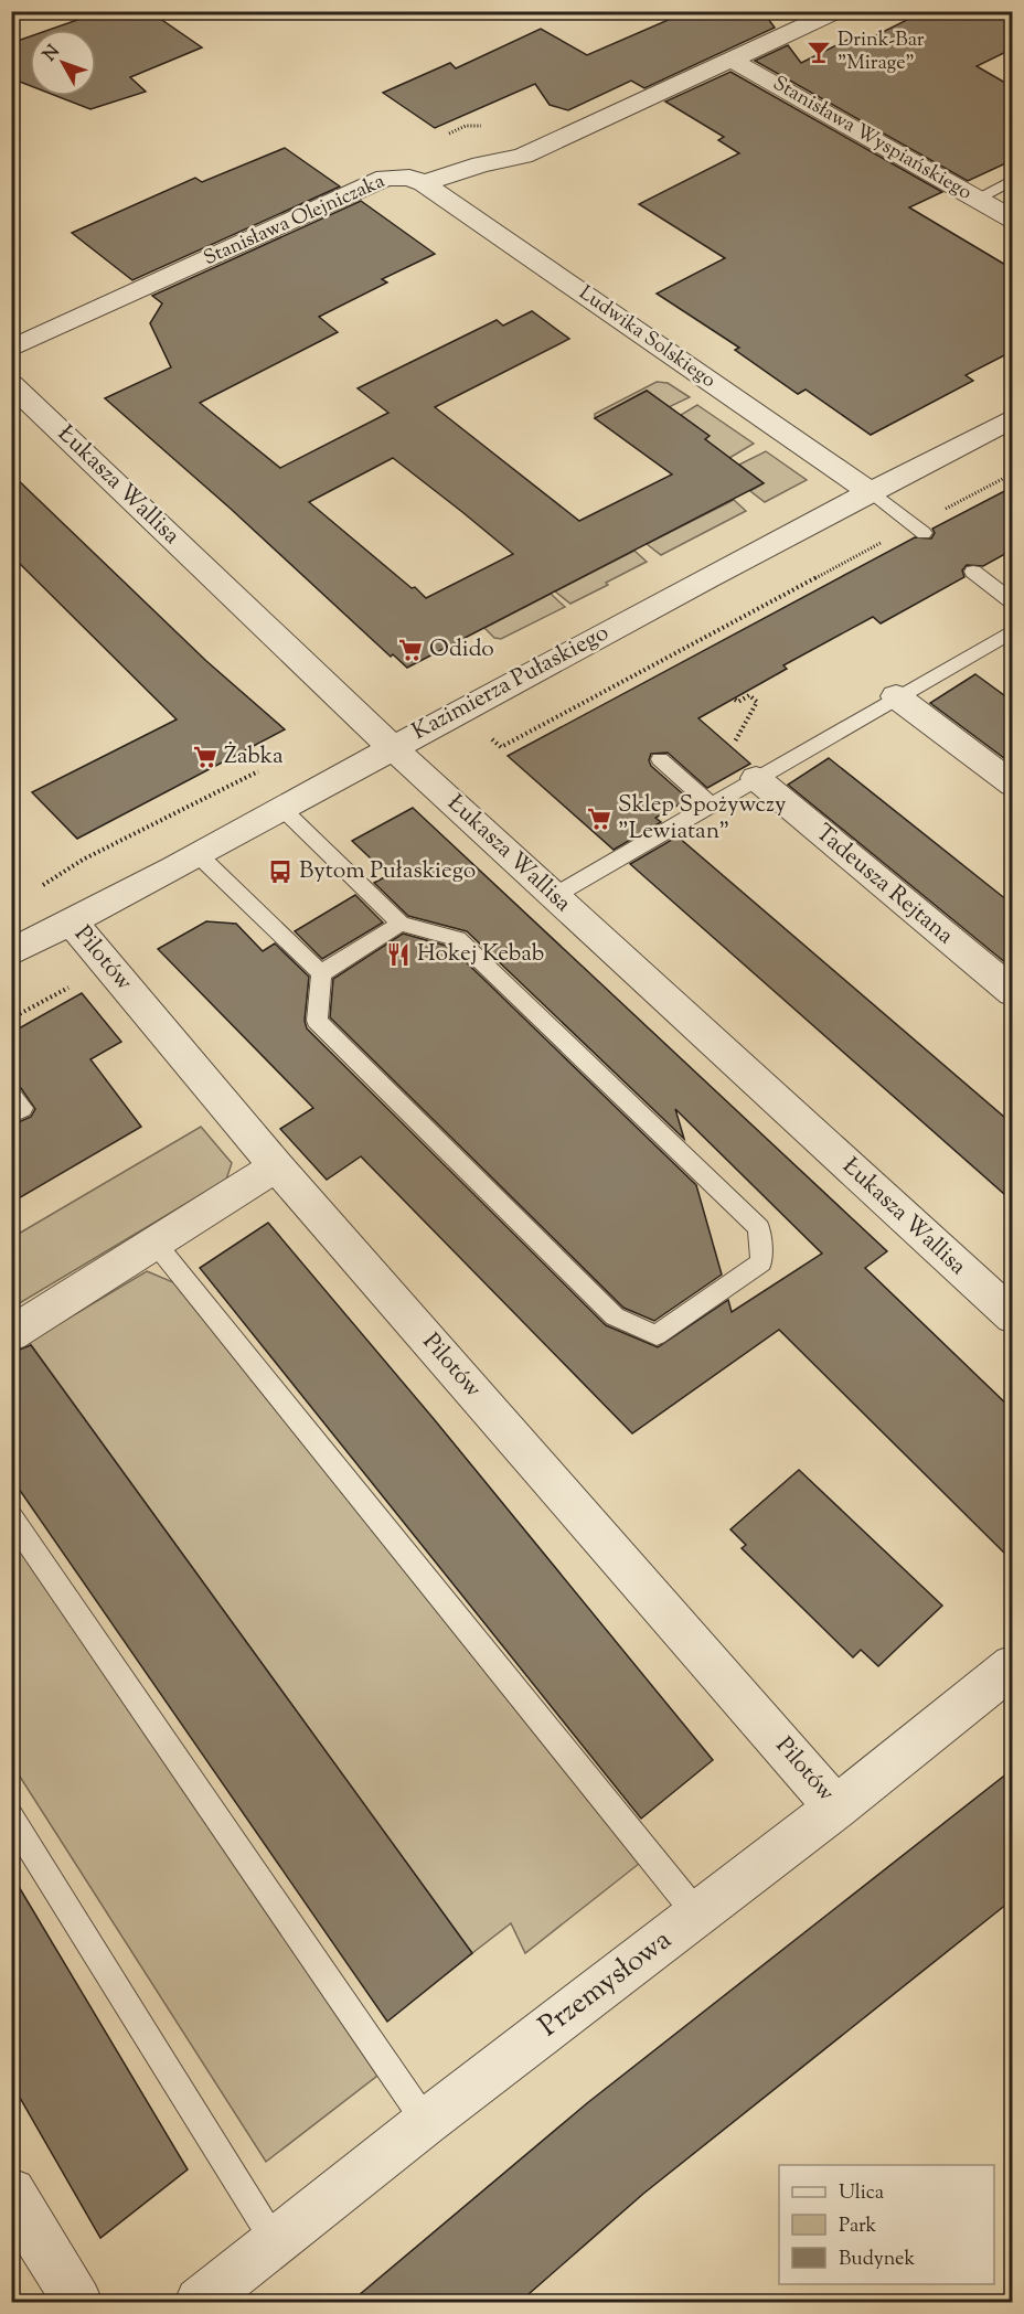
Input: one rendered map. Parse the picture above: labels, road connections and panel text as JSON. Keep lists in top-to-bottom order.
{
  "streets": {
    "street": [
      "Stanisława Wyspiańskiego",
      "Stanisława Olejniczaka",
      "Ludwika Solskiego",
      "Łukasza Wallisa",
      "Kazimierza Pułaskiego",
      "Tadeusza Rejtana",
      "Pilotów",
      "Przemysłowa"
    ]
  },
  "crossings": [
    ["Stanisława Wyspiańskiego", "Stanisława Olejniczaka"],
    ["Stanisława Olejniczaka", "Ludwika Solskiego"],
    ["Ludwika Solskiego", "Kazimierza Pułaskiego"],
    ["Łukasza Wallisa", "Kazimierza Pułaskiego"],
    ["Kazimierza Pułaskiego", "Pilotów"],
    ["Pilotów", "Przemysłowa"]
  ],
  "places": {
    "bar": ["Drink-Bar \"Mirage\""],
    "supermarket": ["Odido", "Żabka", "Sklep Spożywczy \"Lewiatan\""],
    "bus stop": ["Bytom Pułaskiego"],
    "restaurant": ["Hokej Kebab"]
  },
  "legend": ["Ulica", "Park", "Budynek"],
  "north": "top left"
}
